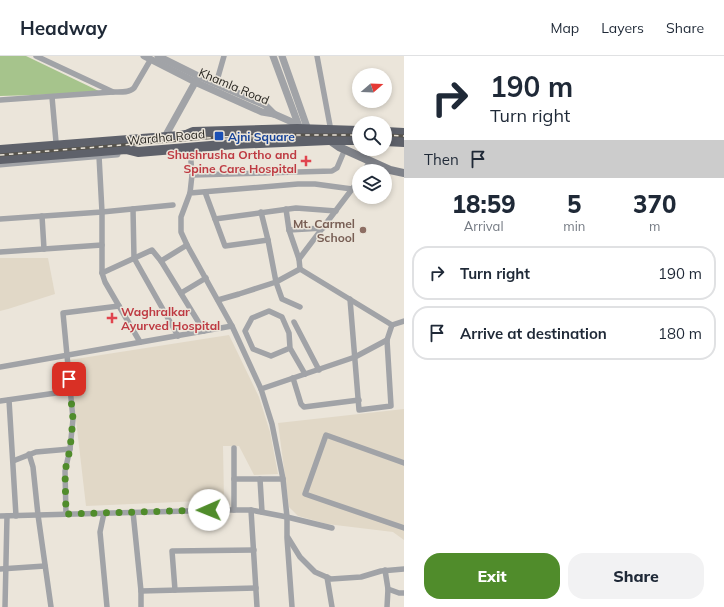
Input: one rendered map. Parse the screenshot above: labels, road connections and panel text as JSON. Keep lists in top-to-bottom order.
{
  "streets": {
    "highway": ["Wardha Road"],
    "street": ["Khamla Road"]
  },
  "crossings": [
    ["Khamla Road", "Wardha Road"]
  ],
  "places": {
    "transit": ["Ajni Square"],
    "health": ["Shushrusha Ortho and Spine Care Hospital", "Waghralkar Ayurved Hospital"],
    "other": ["Mt. Carmel School"]
  },
  "north": "right",
  "page": {
    "header": "Headway",
    "nav": ["Map", "Layers", "Share"],
    "turn": ["190 m", "Turn right"],
    "then": "Then",
    "eta": [
      "18:59",
      "Arrival",
      "5",
      "min",
      "370",
      "m"
    ],
    "list": [
      {
        "name": "Turn right",
        "value": "190 m"
      },
      {
        "name": "Arrive at destination",
        "value": "180 m"
      }
    ],
    "buttons": ["Exit", "Share"]
  }
}
